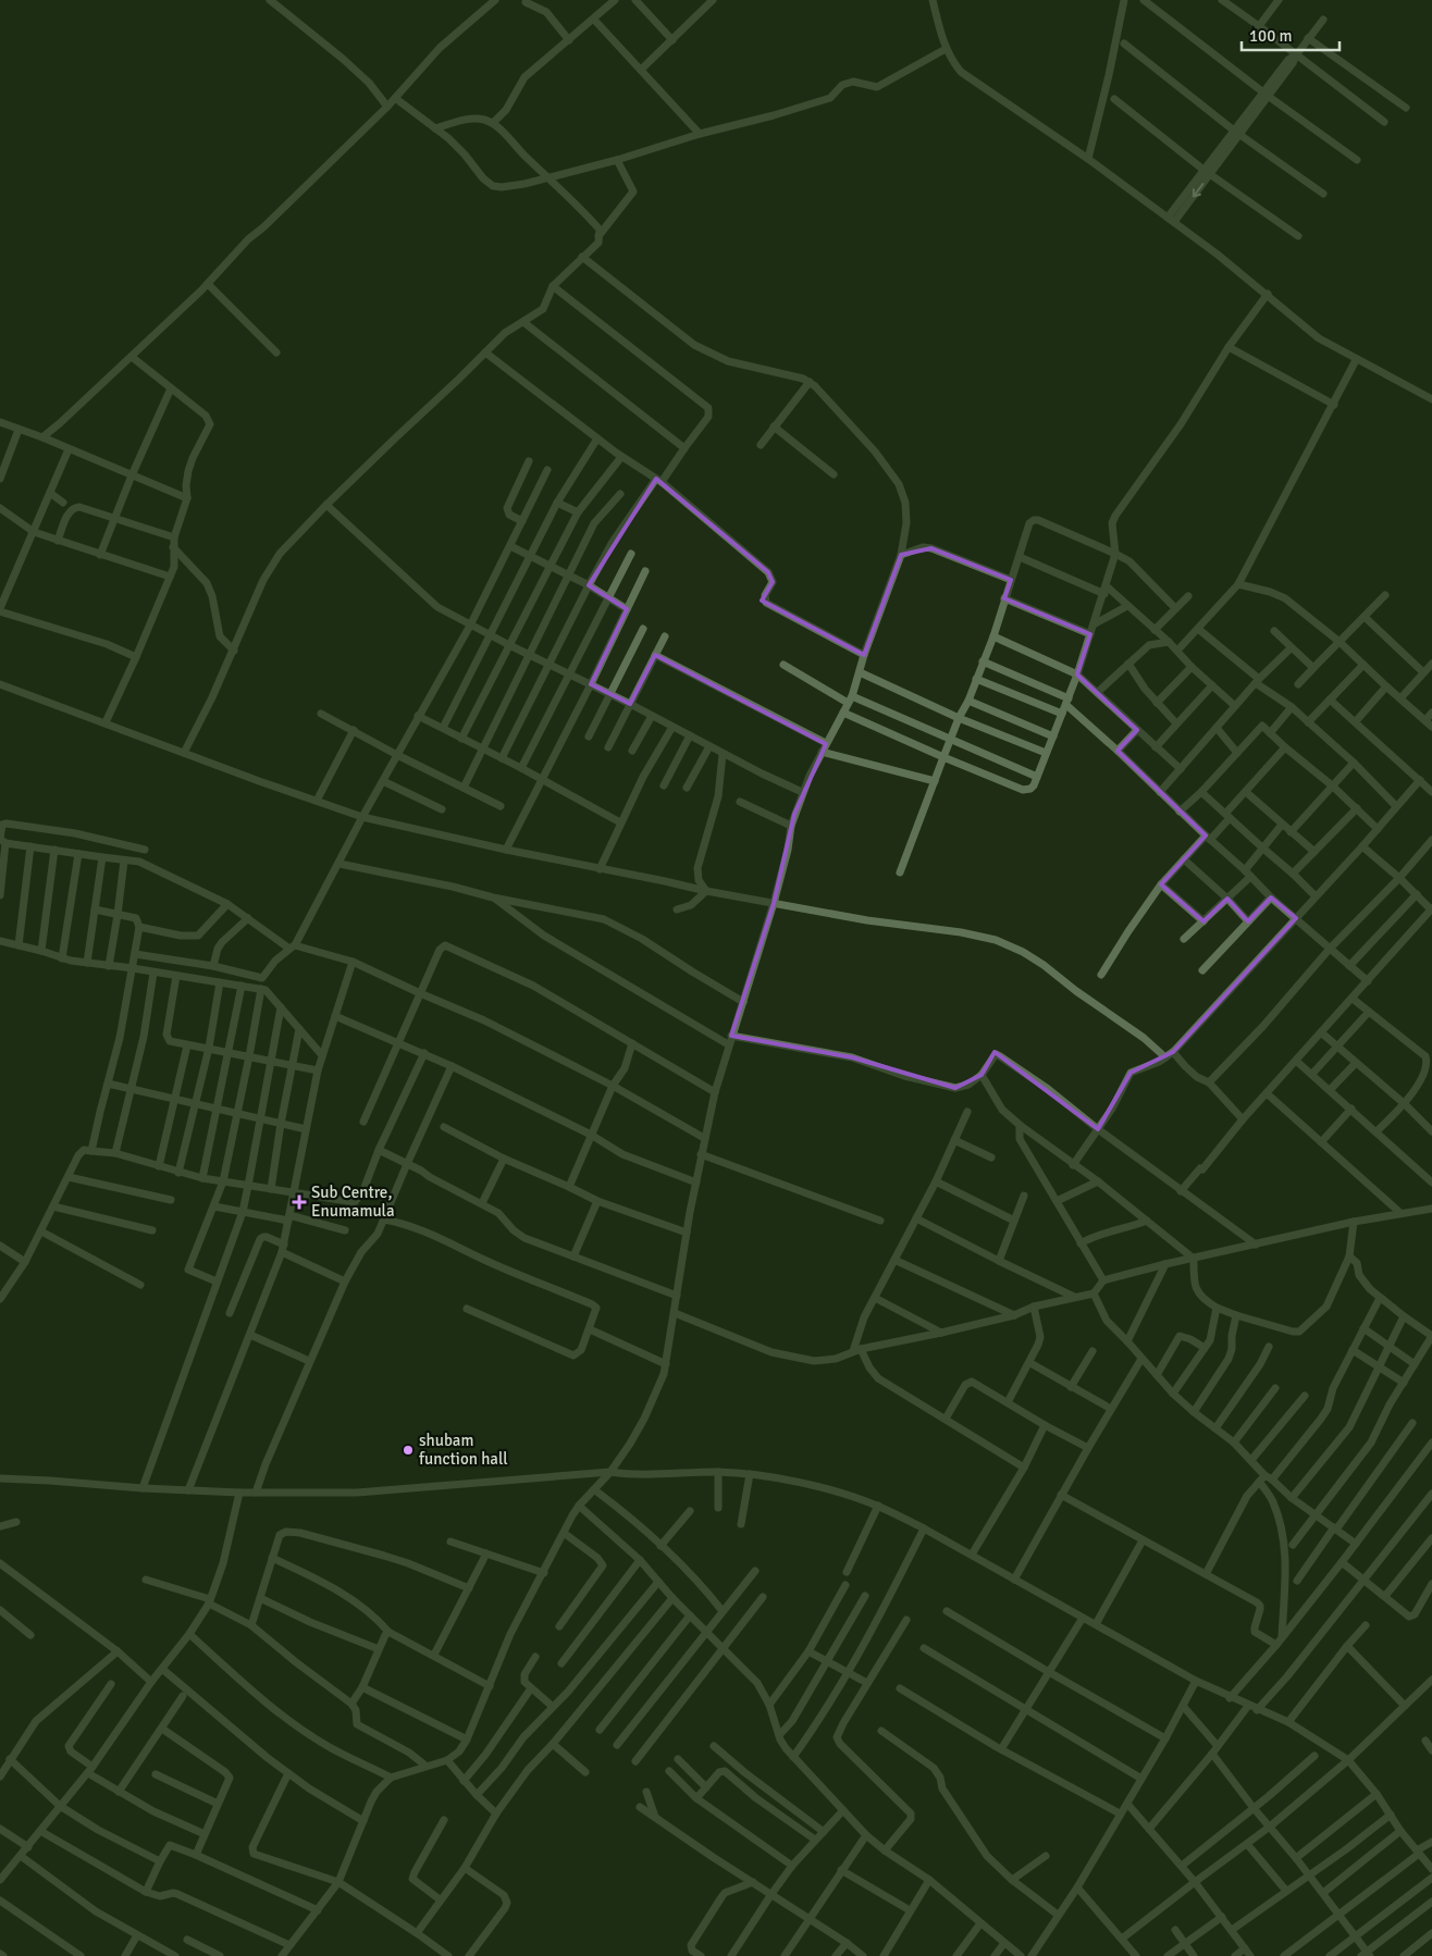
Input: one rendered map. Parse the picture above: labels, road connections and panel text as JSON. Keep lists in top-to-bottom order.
{
  "places": {
    "health": ["Sub Centre, Enumamula"],
    "other": ["shubam function hall"]
  },
  "scale_bar": "100 m"
}
